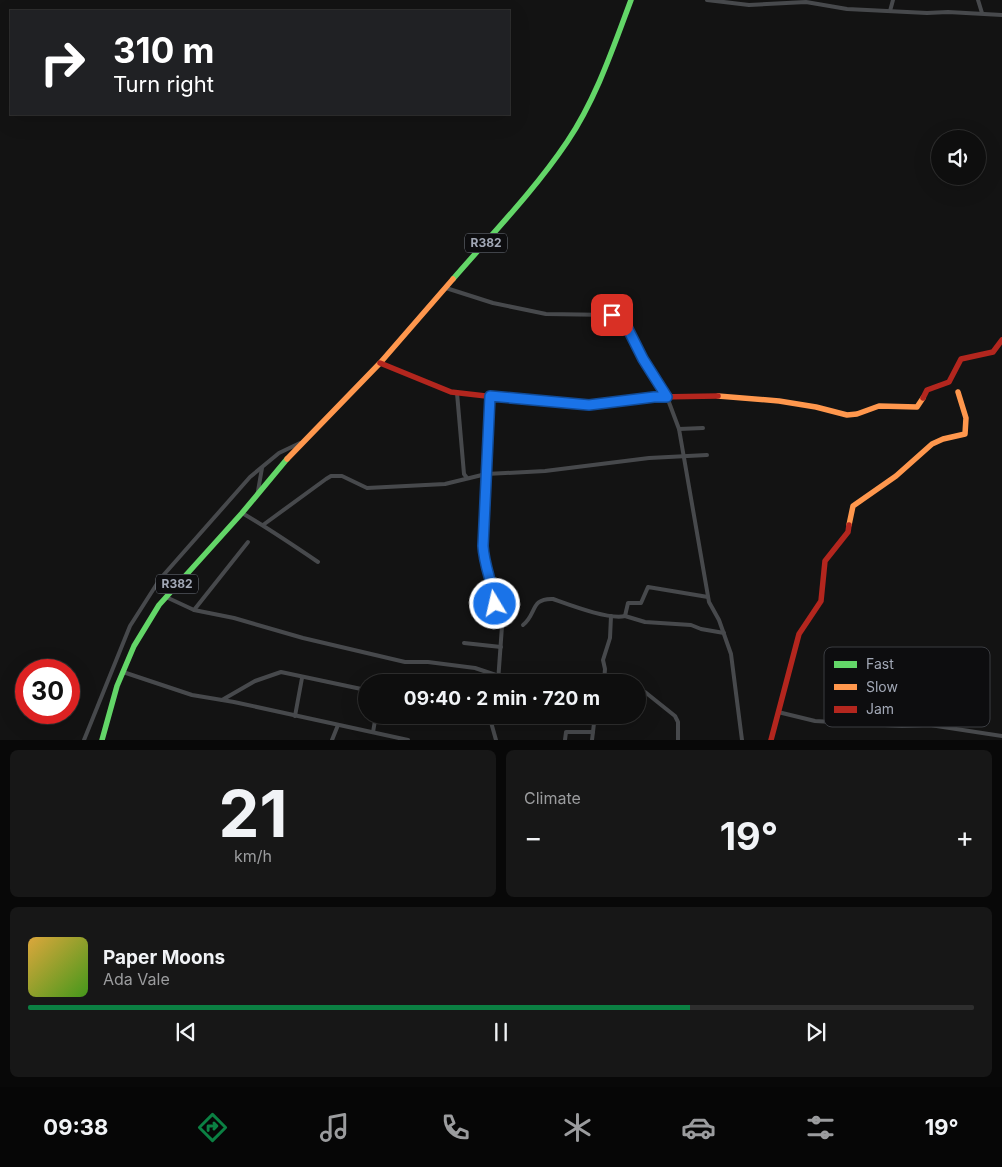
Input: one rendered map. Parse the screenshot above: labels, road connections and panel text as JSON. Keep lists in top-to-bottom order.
{
  "streets": {
    "street": ["R382"]
  },
  "legend": ["Fast", "Slow", "Jam"],
  "page": {
    "turn": ["310 m", "Turn right"],
    "limit": "30",
    "trip": "09:40 · 2 min · 720 m",
    "tile": [
      ["21", "km/h"],
      "Climate"
    ],
    "heat": ["−", "19°", "+"],
    "song": ["Paper Moons", "Ada Vale"],
    "tabs": ["09:38", "19°"]
  }
}
